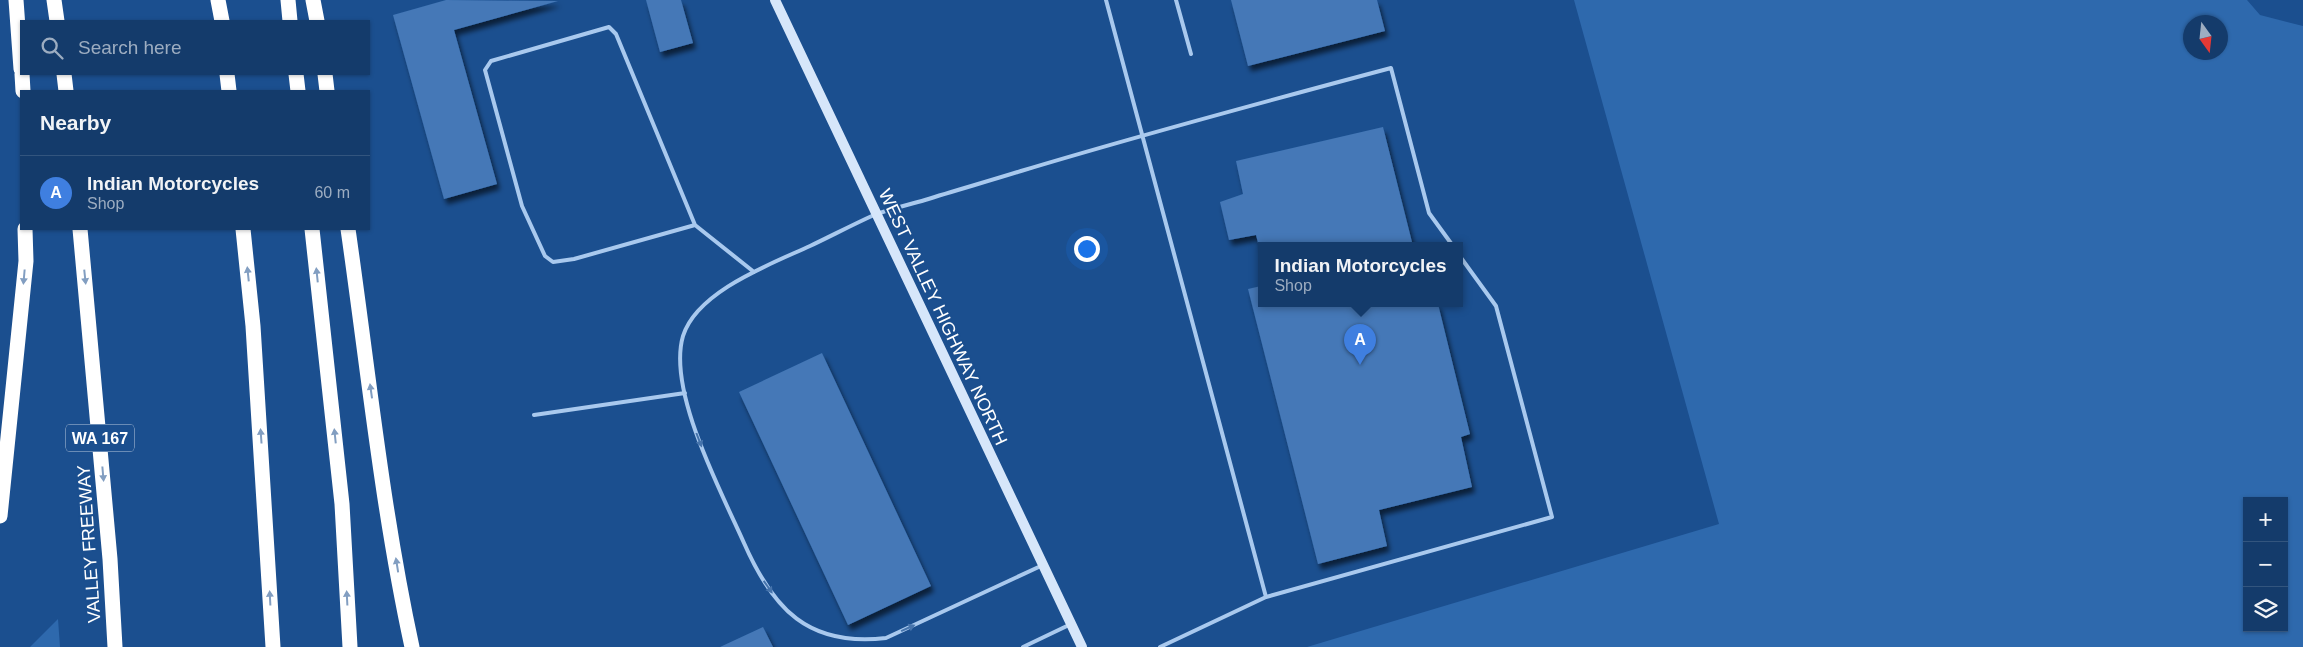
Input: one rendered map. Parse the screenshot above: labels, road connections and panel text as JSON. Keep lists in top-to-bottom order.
{
  "streets": {
    "highway": ["WA 167", "VALLEY FREEWAY"],
    "main road": ["WEST VALLEY HIGHWAY NORTH"]
  },
  "north": "bottom",
  "page": {
    "search": "Search here",
    "heading": "Nearby",
    "list": [
      {
        "mark": "A",
        "name": "Indian Motorcycles",
        "note": "Shop",
        "value": "60 m"
      }
    ],
    "popup": ["Indian Motorcycles", "Shop"],
    "pins": "A",
    "map_buttons": ["+", "−"]
  }
}
